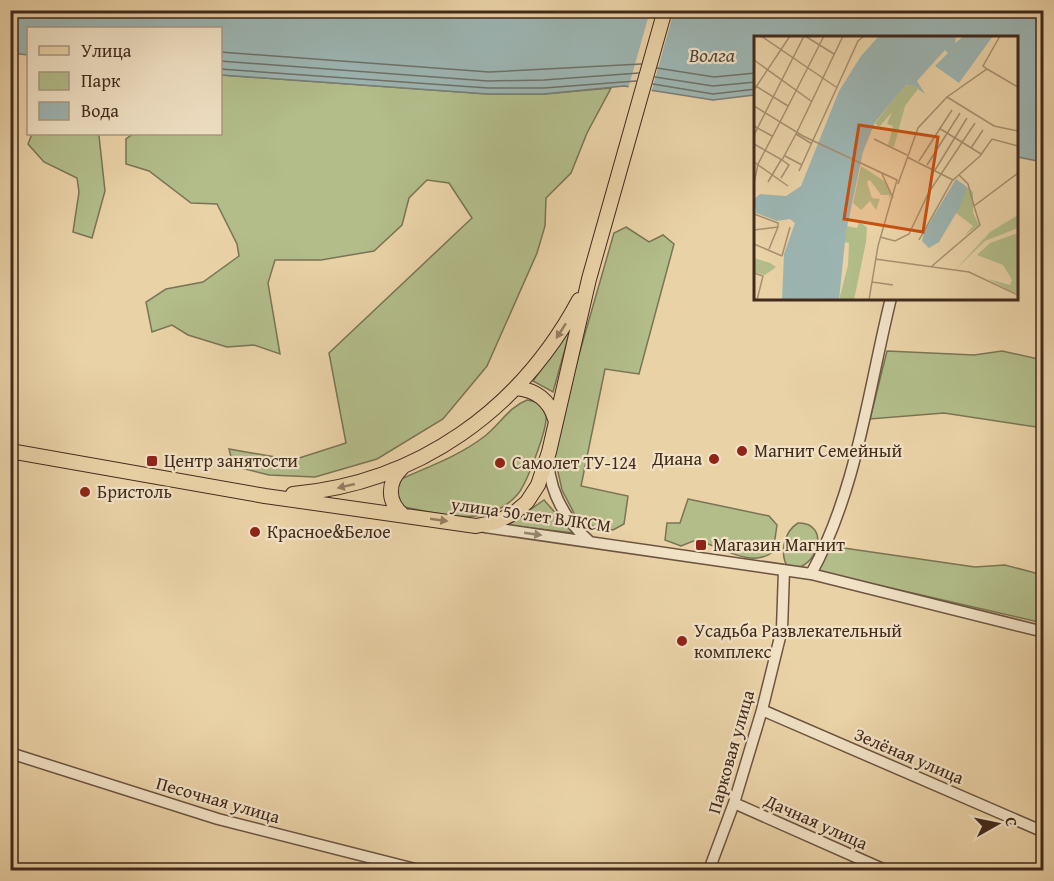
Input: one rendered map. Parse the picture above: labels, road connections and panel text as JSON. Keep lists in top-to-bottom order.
{
  "streets": {
    "main road": ["улица 50 лет ВЛКСМ"],
    "street": [
      "Парковая улица",
      "Зелёная улица",
      "Песочная улица",
      "Дачная улица"
    ]
  },
  "crossings": [
    ["улица 50 лет ВЛКСМ", "Парковая улица"],
    ["Парковая улица", "Зелёная улица"],
    ["Парковая улица", "Дачная улица"]
  ],
  "water": ["Волга"],
  "places": {
    "other": [
      "Магнит Семейный",
      "Диана",
      "Самолет ТУ-124",
      "Бристоль",
      "Красное&Белое",
      "Усадьба Развлекательный комплекс"
    ],
    "transit": ["Центр занятости", "Магазин Магнит"]
  },
  "legend": ["Улица", "Парк", "Вода"],
  "north": "right"
}
